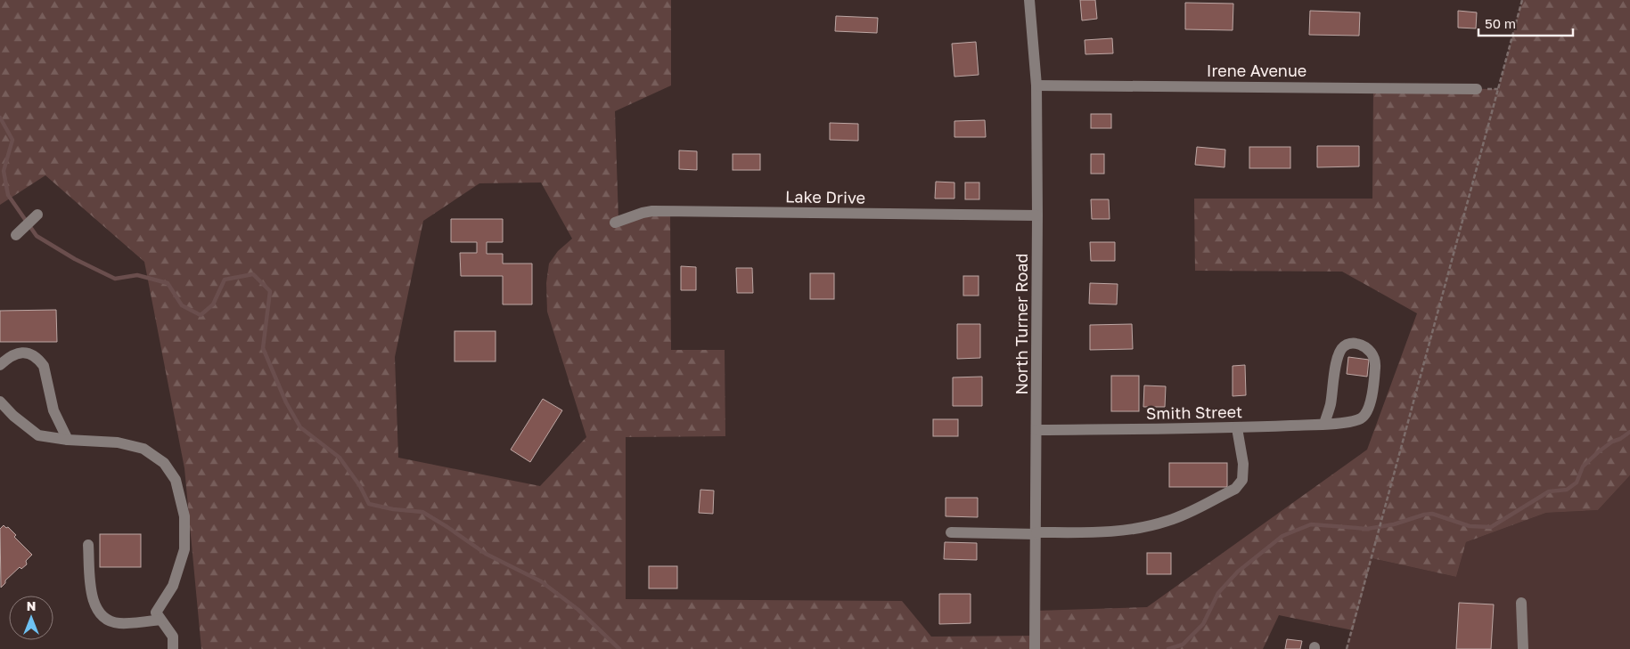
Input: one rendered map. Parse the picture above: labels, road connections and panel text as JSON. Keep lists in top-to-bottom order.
{
  "streets": {
    "street": [
      "Irene Avenue",
      "Lake Drive",
      "North Turner Road",
      "Smith Street"
    ]
  },
  "crossings": [
    ["Irene Avenue", "North Turner Road"],
    ["Lake Drive", "North Turner Road"],
    ["North Turner Road", "Smith Street"]
  ],
  "scale_bar": "50 m",
  "north": "top"
}
